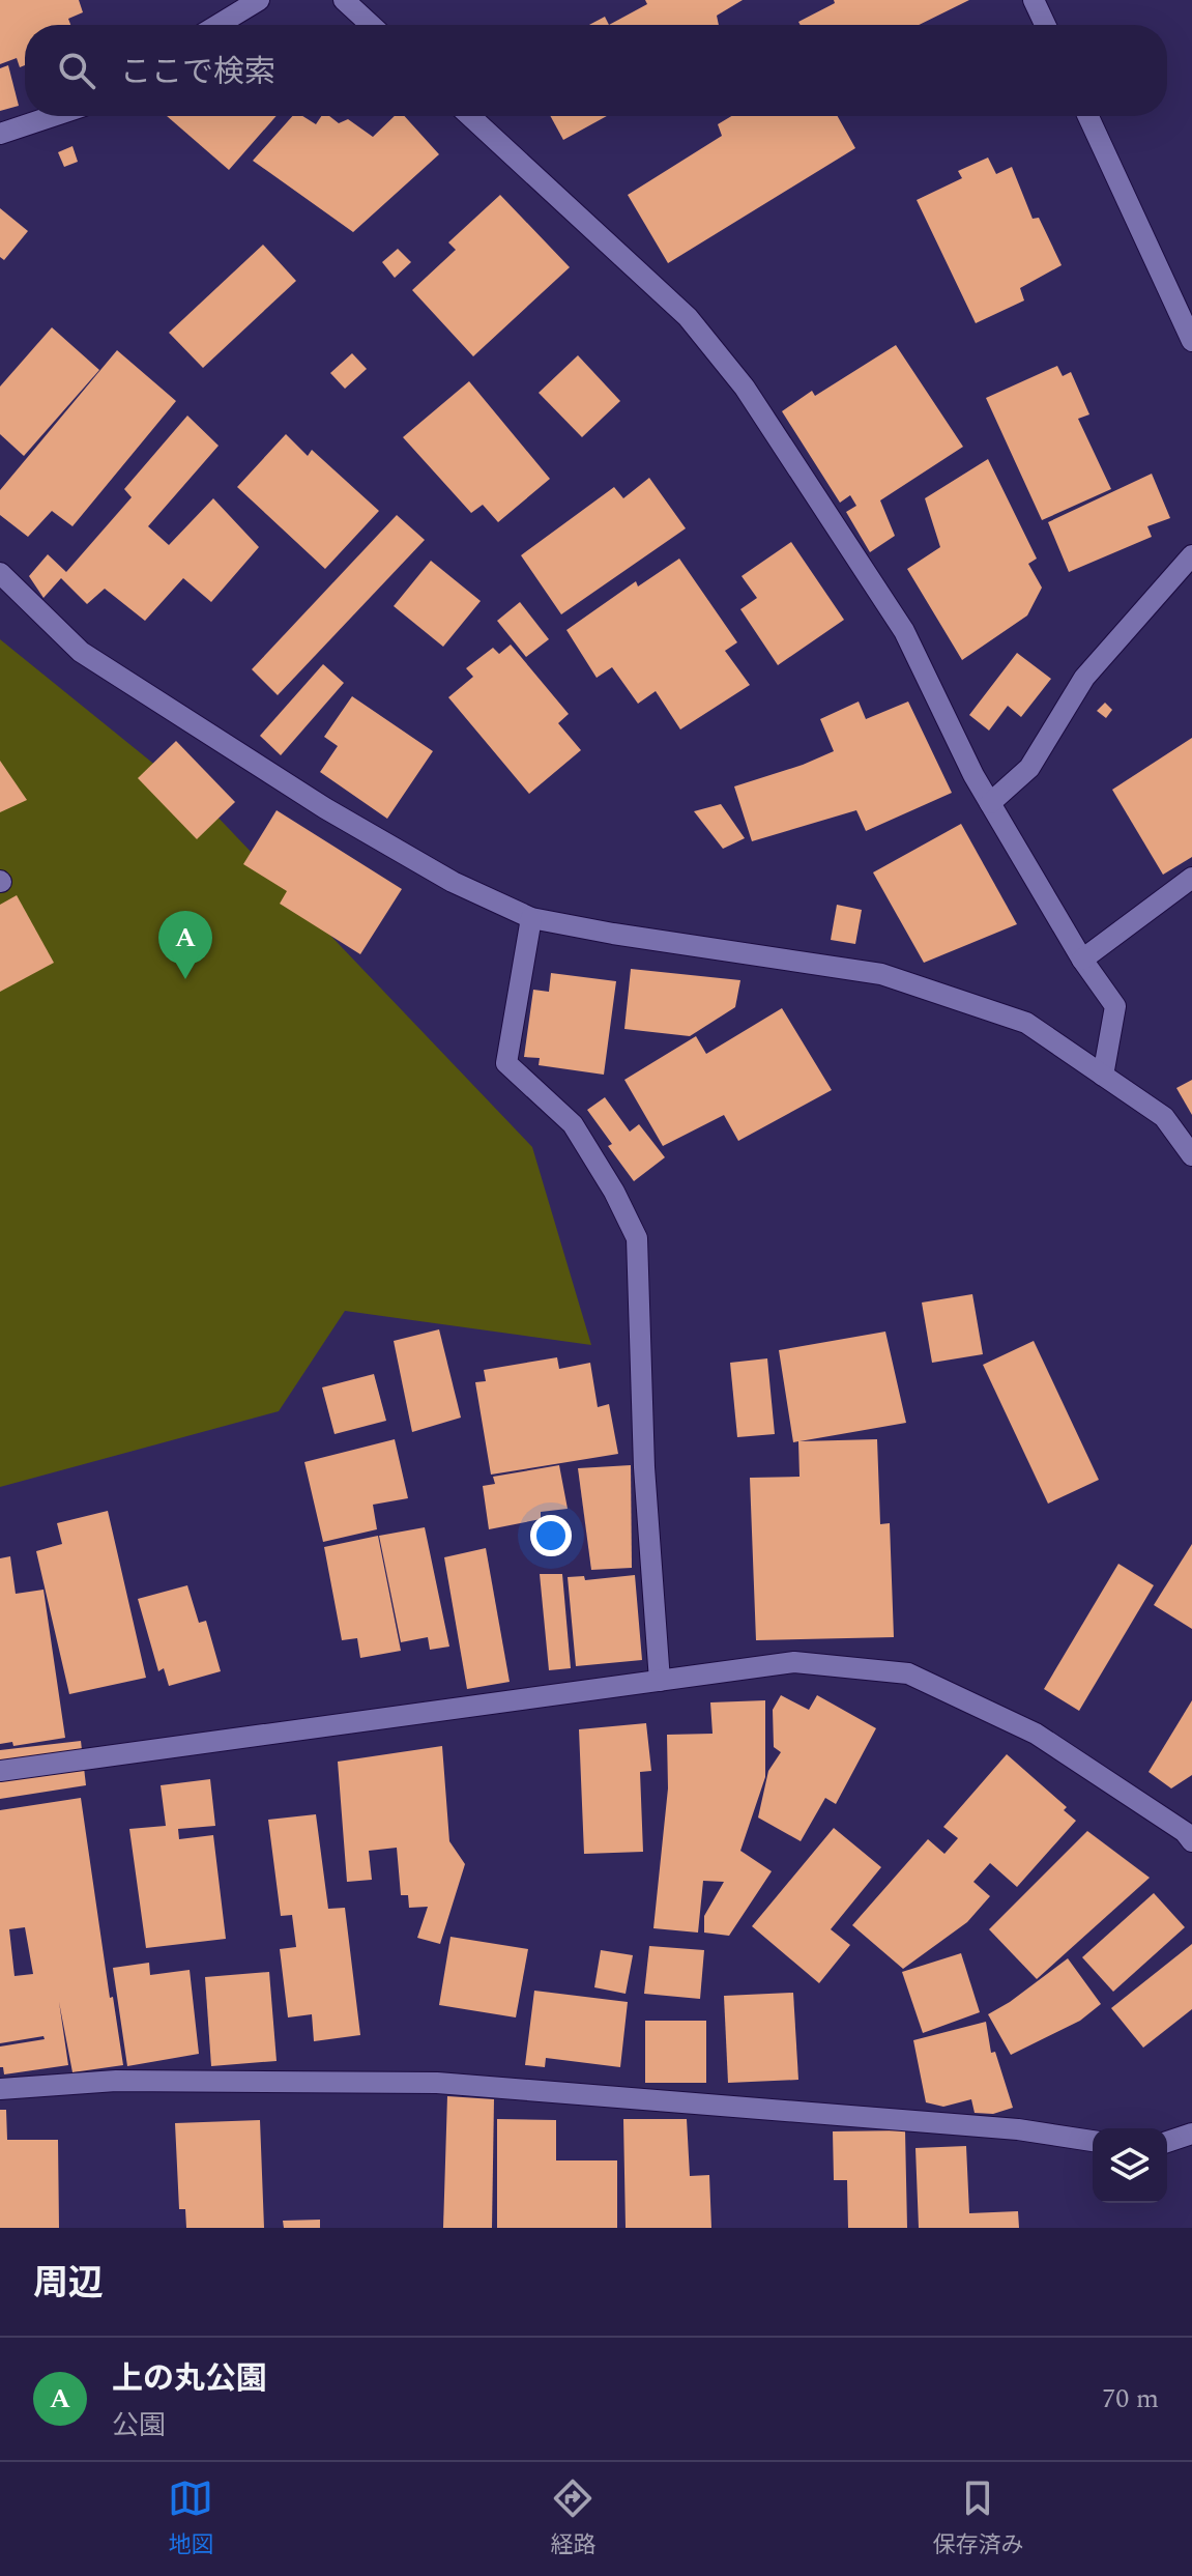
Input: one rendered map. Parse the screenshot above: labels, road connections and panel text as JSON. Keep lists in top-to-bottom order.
{
  "page": {
    "search": "ここで検索",
    "pins": "A",
    "heading": "周辺",
    "list": [
      {
        "mark": "A",
        "name": "上の丸公園",
        "note": "公園",
        "value": "70 m"
      }
    ],
    "nav": ["地図", "経路", "保存済み"]
  }
}
